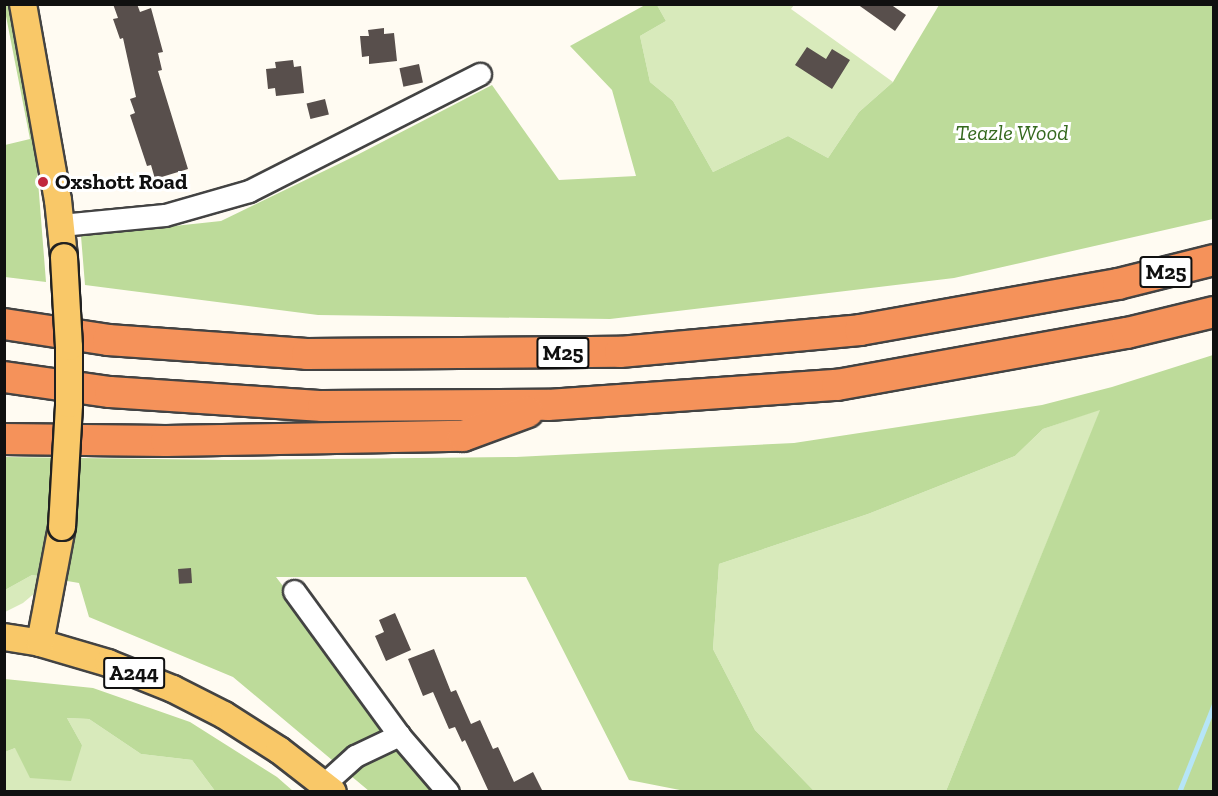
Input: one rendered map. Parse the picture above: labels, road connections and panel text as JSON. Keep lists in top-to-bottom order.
{
  "streets": {
    "highway": ["M25"],
    "main road": ["A244"]
  },
  "parks": ["Teazle Wood"],
  "places": ["Oxshott Road"]
}
